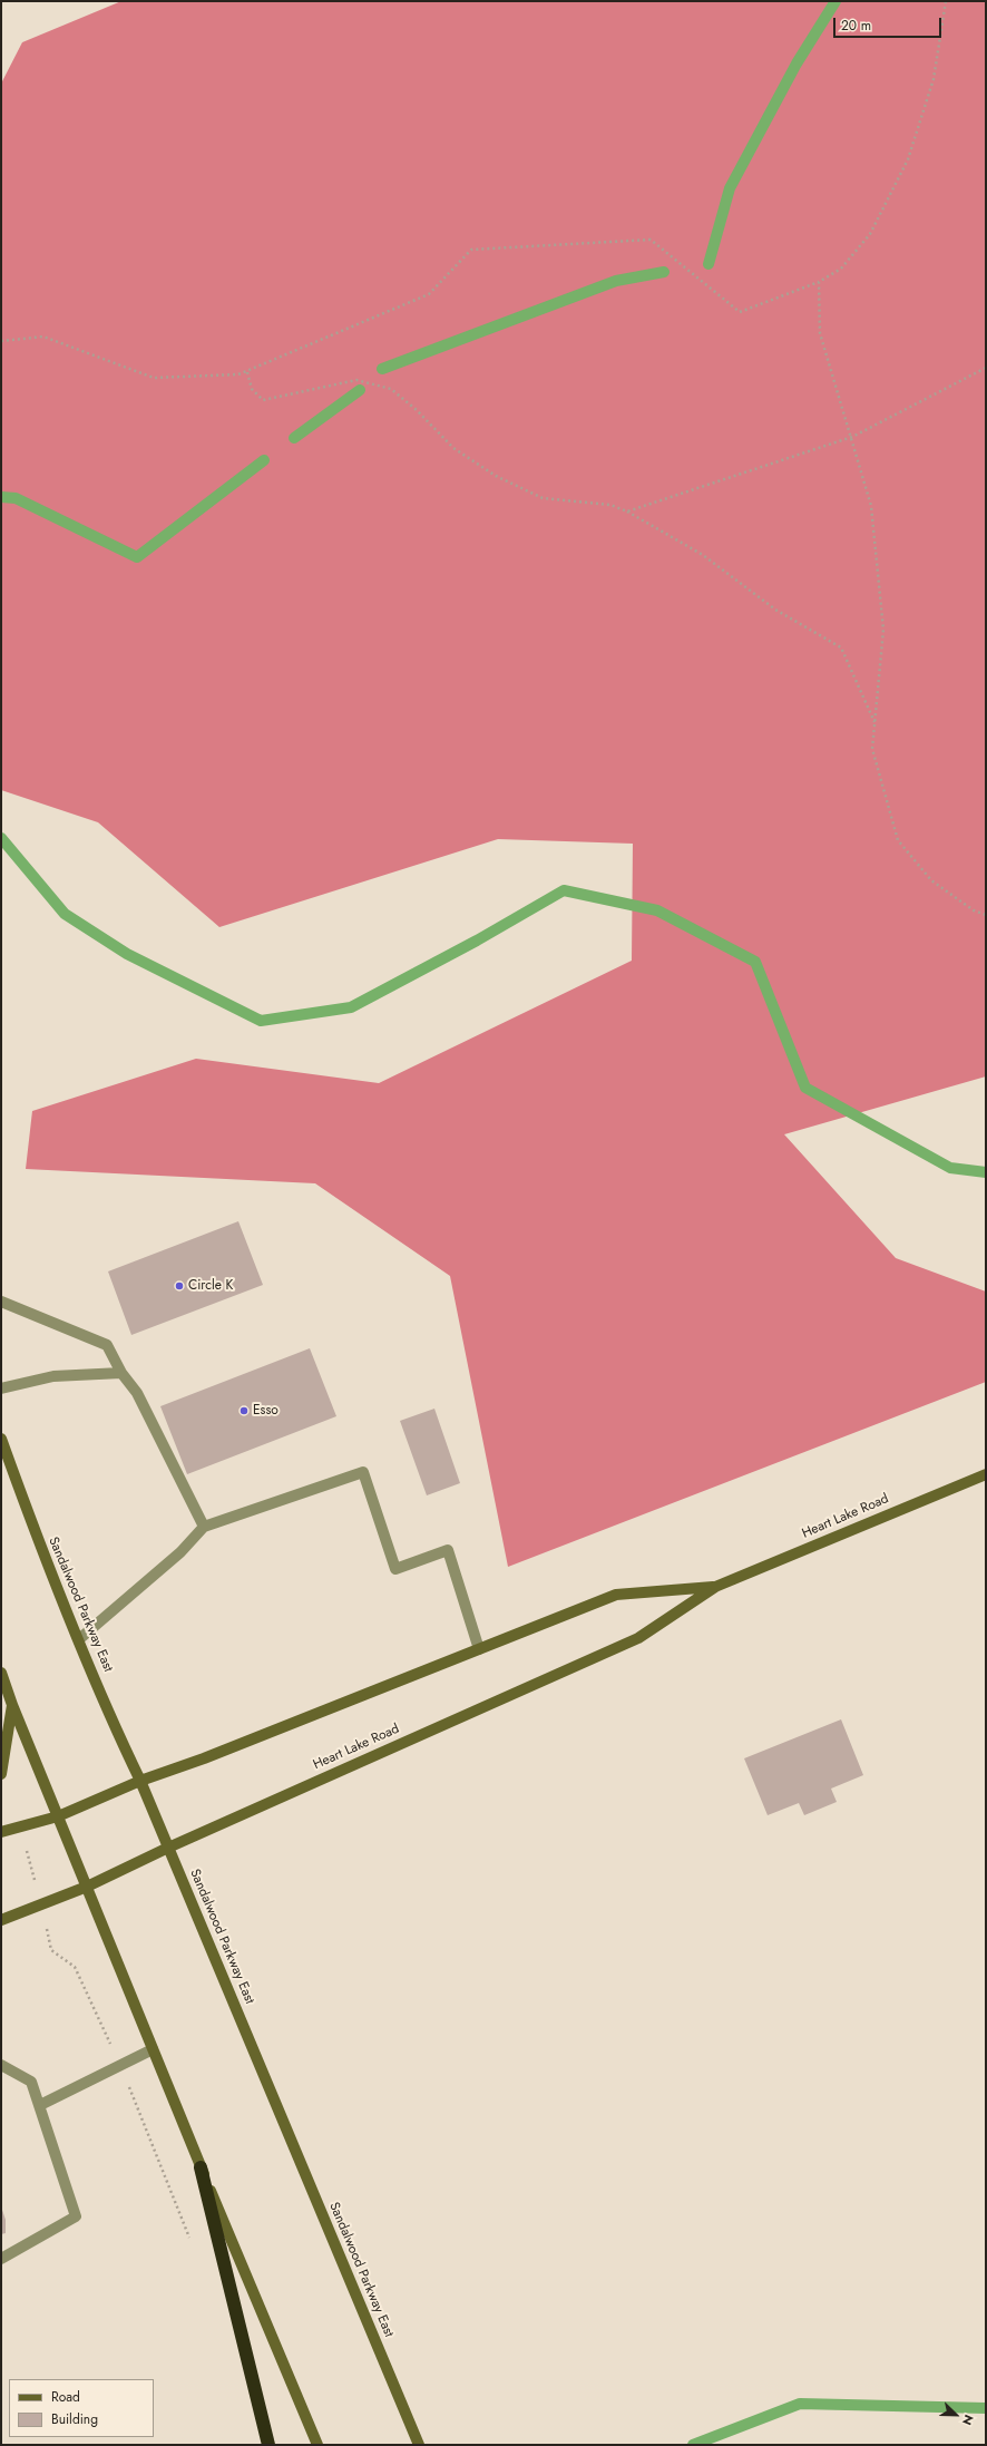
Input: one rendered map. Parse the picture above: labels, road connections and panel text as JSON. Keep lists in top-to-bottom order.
{
  "streets": {
    "main road": ["Heart Lake Road", "Sandalwood Parkway East"]
  },
  "crossings": [
    ["Heart Lake Road", "Sandalwood Parkway East"]
  ],
  "places": ["Circle K", "Esso"],
  "legend": ["Road", "Building"],
  "scale_bar": "20 m",
  "north": "bottom right"
}
